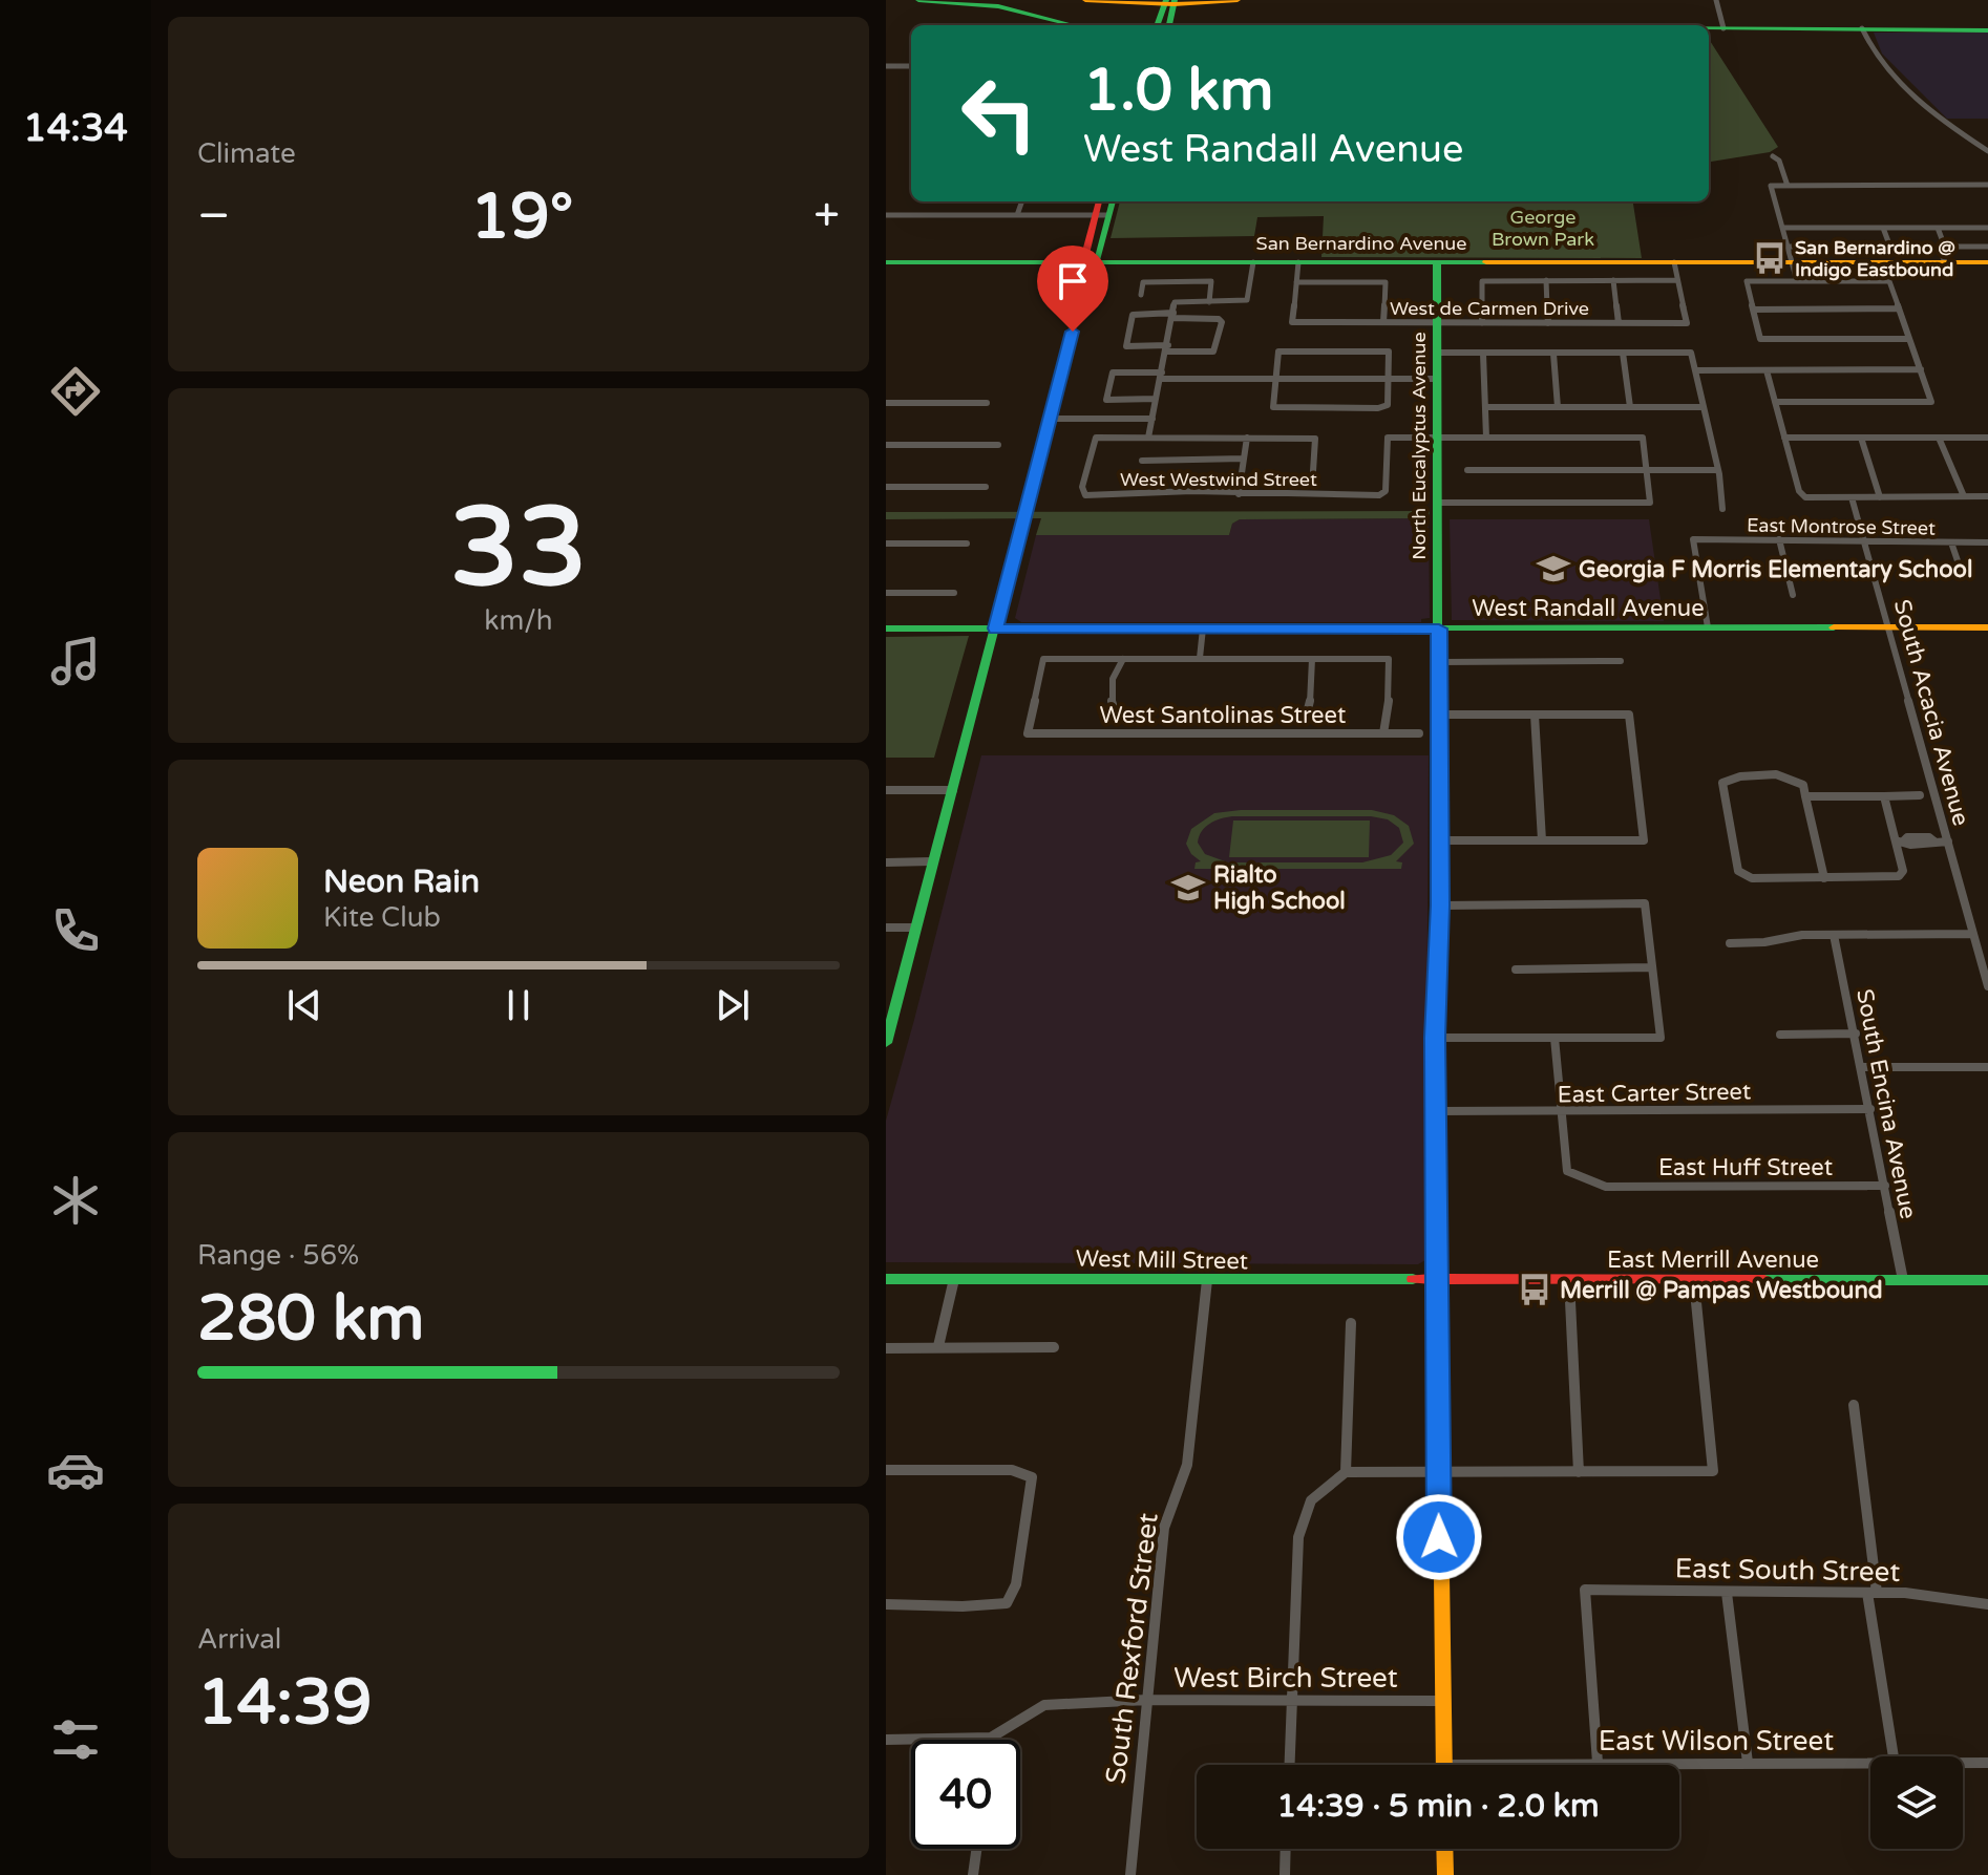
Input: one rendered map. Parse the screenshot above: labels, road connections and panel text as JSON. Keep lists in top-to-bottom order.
{
  "streets": {
    "main road": [
      "San Bernardino Avenue",
      "North Eucalyptus Avenue",
      "West Randall Avenue",
      "West Mill Street",
      "East Merrill Avenue"
    ],
    "street": [
      "West de Carmen Drive",
      "West Westwind Street",
      "East Montrose Street",
      "South Acacia Avenue",
      "West Santolinas Street",
      "East Carter Street",
      "South Encina Avenue",
      "East Huff Street",
      "East South Street",
      "South Rexford Street",
      "West Birch Street",
      "East Wilson Street"
    ]
  },
  "crossings": [
    ["San Bernardino Avenue", "North Eucalyptus Avenue"],
    ["West de Carmen Drive", "North Eucalyptus Avenue"],
    ["North Eucalyptus Avenue", "West Westwind Street"],
    ["North Eucalyptus Avenue", "West Randall Avenue"],
    ["North Eucalyptus Avenue", "East Carter Street"],
    ["North Eucalyptus Avenue", "West Mill Street"],
    ["North Eucalyptus Avenue", "East Merrill Avenue"],
    ["North Eucalyptus Avenue", "West Birch Street"],
    ["North Eucalyptus Avenue", "East Wilson Street"],
    ["East Montrose Street", "West Randall Avenue"],
    ["East Montrose Street", "South Acacia Avenue"],
    ["West Randall Avenue", "South Acacia Avenue"],
    ["East Carter Street", "South Encina Avenue"],
    ["East Carter Street", "East Huff Street"],
    ["South Encina Avenue", "East Huff Street"],
    ["South Encina Avenue", "East Merrill Avenue"],
    ["West Mill Street", "East Merrill Avenue"],
    ["West Mill Street", "South Rexford Street"],
    ["East South Street", "East Wilson Street"],
    ["South Rexford Street", "West Birch Street"]
  ],
  "parks": ["George Brown Park"],
  "places": {
    "bus stop": ["San Bernardino @ Indigo Eastbound", "Merrill @ Pampas Westbound"],
    "school or university": ["Georgia F Morris Elementary School", "Rialto High School"]
  },
  "page": {
    "tabs": "14:34",
    "tile": [
      "Climate",
      ["33", "km/h"],
      ["Range · 56%", "280 km"],
      ["Arrival", "14:39"]
    ],
    "turn": ["1.0 km", "West Randall Avenue"],
    "heat": ["−", "19°", "+"],
    "song": ["Neon Rain", "Kite Club"],
    "limit": "40",
    "trip": "14:39 · 5 min · 2.0 km"
  }
}
